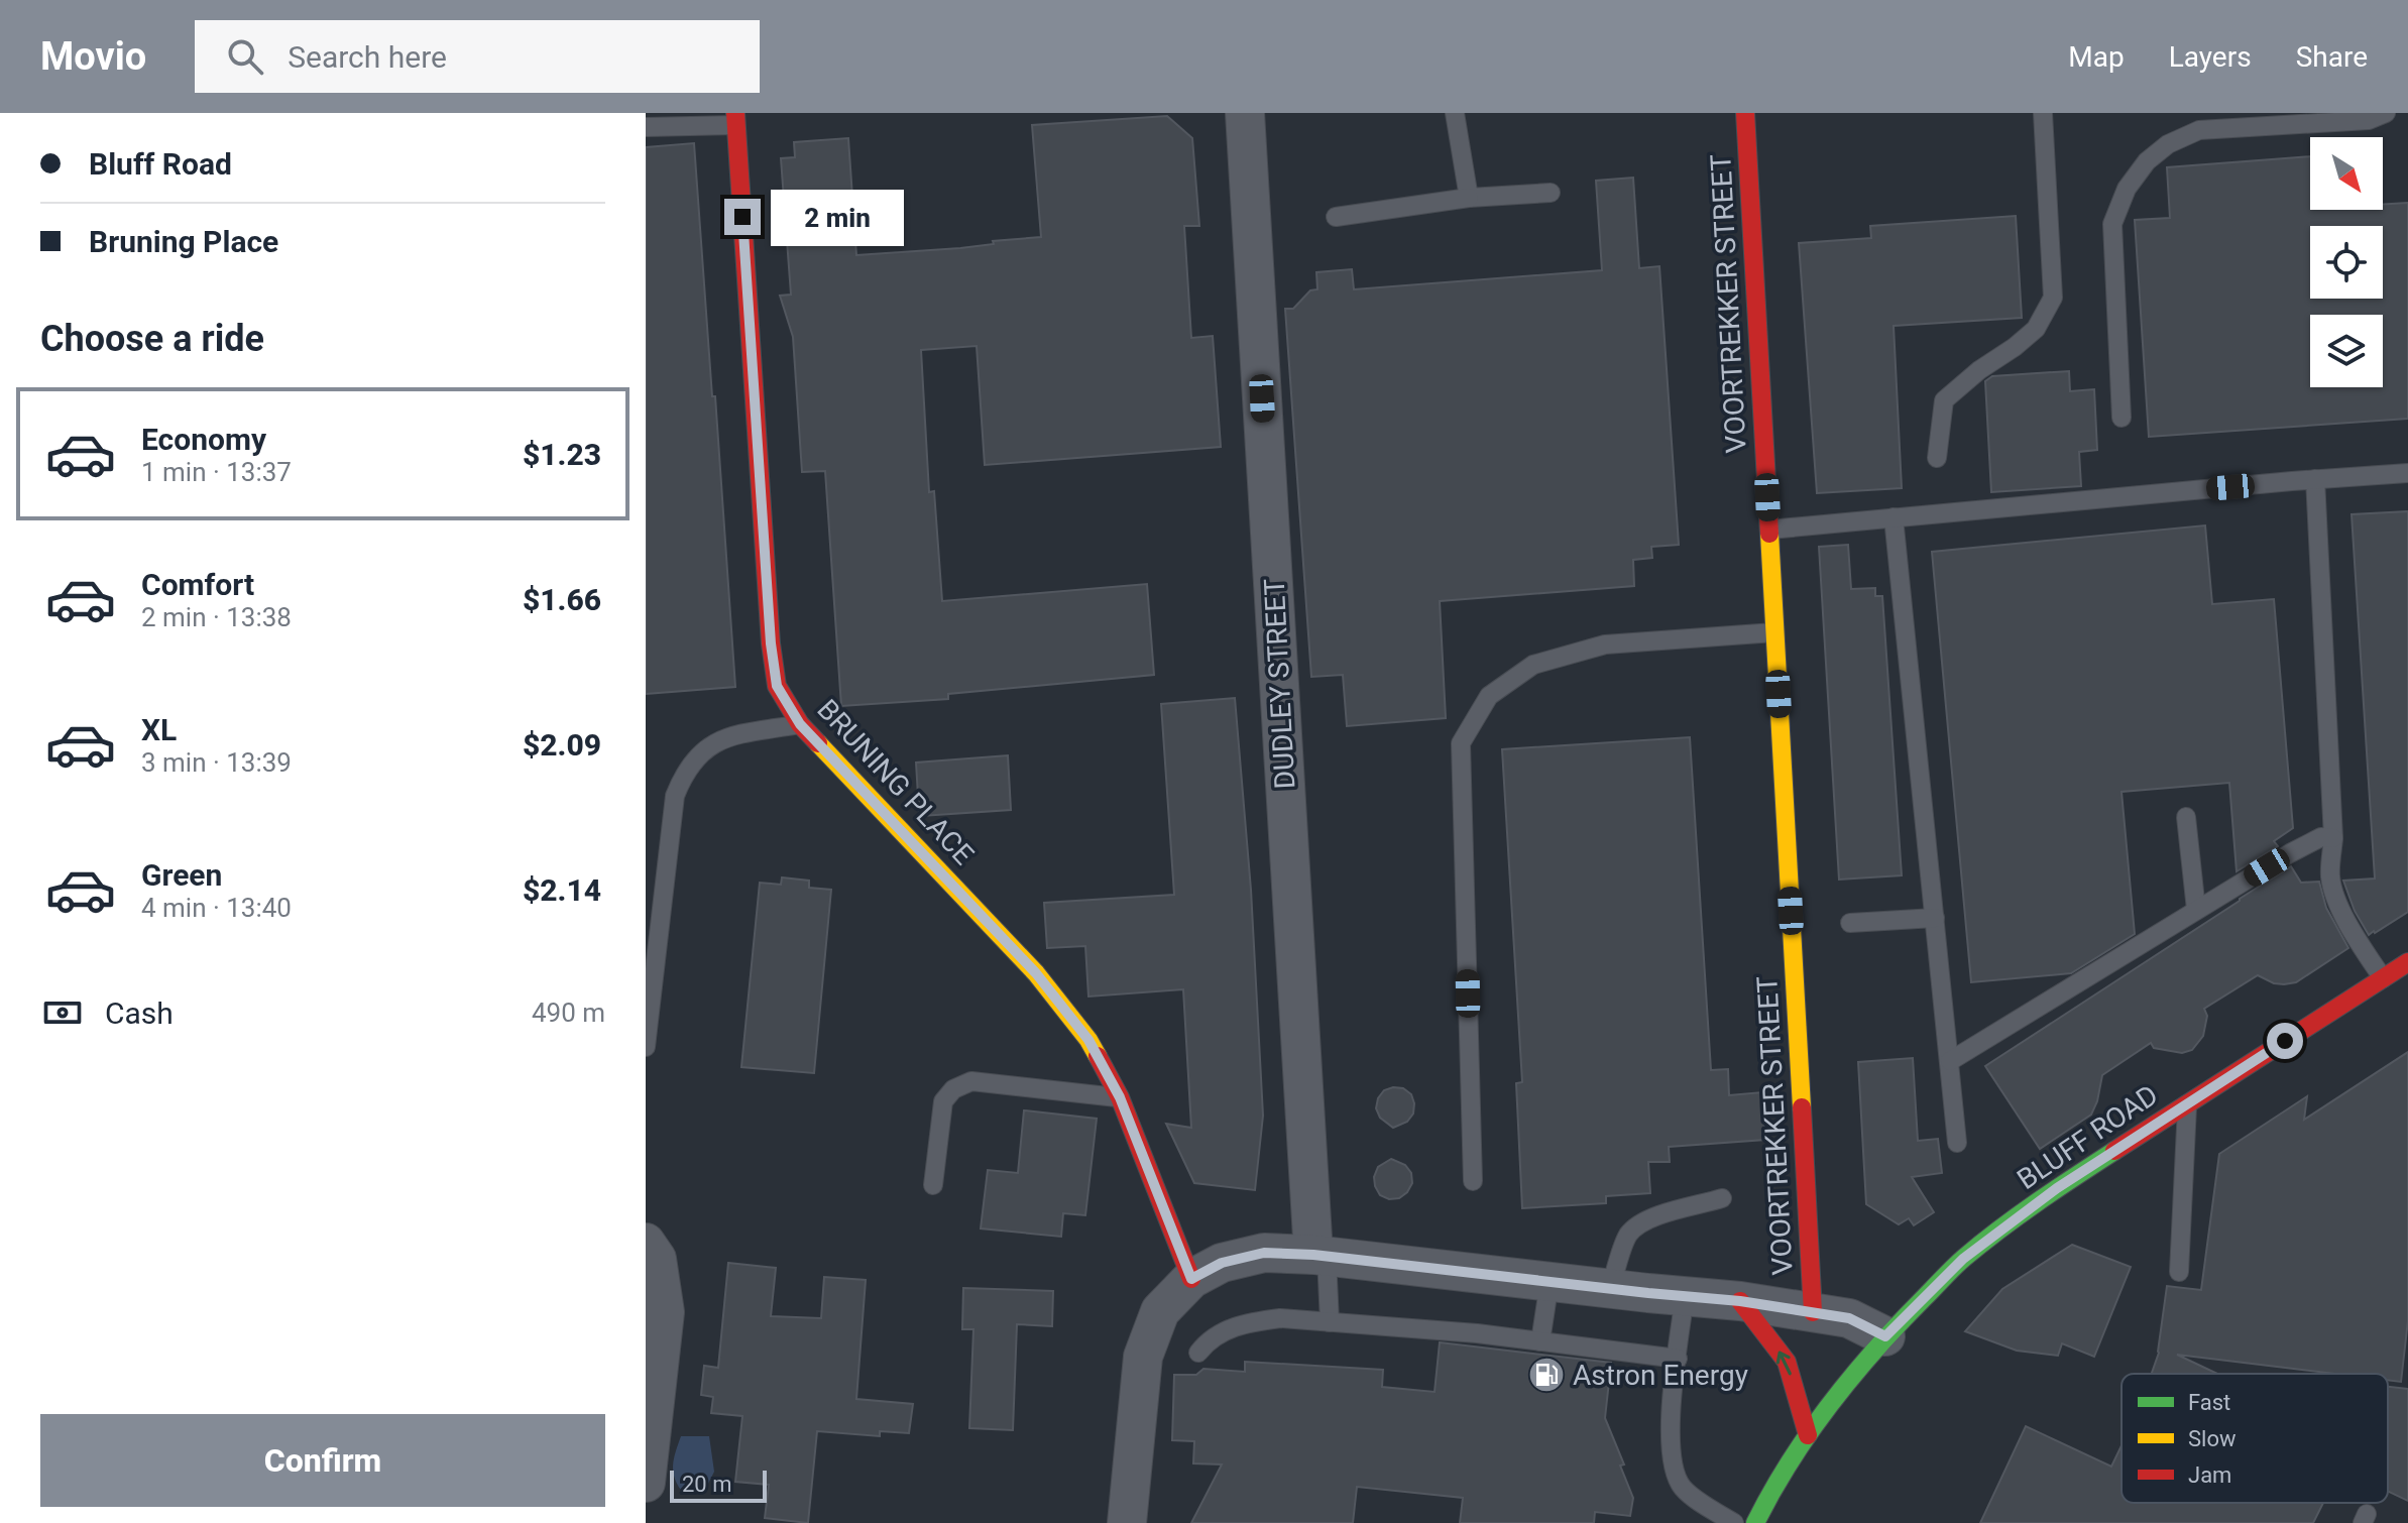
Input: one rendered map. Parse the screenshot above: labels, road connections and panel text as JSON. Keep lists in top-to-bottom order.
{
  "streets": {
    "street": [
      "VOORTREKKER STREET",
      "DUDLEY STREET",
      "BRUNING PLACE",
      "BLUFF ROAD"
    ]
  },
  "places": {
    "fuel station": ["Astron Energy"]
  },
  "legend": ["Fast", "Slow", "Jam"],
  "scale_bar": "20 m",
  "north": "bottom right",
  "page": {
    "header": "Movio",
    "search": "Search here",
    "nav": ["Map", "Layers", "Share"],
    "banner": ["Bluff Road", "Bruning Place"],
    "bubble": "2 min",
    "heading": "Choose a ride",
    "list": [
      {
        "name": "Economy",
        "note": "1 min · 13:37",
        "value": "$1.23"
      },
      {
        "name": "Comfort",
        "note": "2 min · 13:38",
        "value": "$1.66"
      },
      {
        "name": "XL",
        "note": "3 min · 13:39",
        "value": "$2.09"
      },
      {
        "name": "Green",
        "note": "4 min · 13:40",
        "value": "$2.14"
      }
    ],
    "pay": ["Cash", "490 m"],
    "buttons": "Confirm",
    "scale": "20 m"
  }
}
